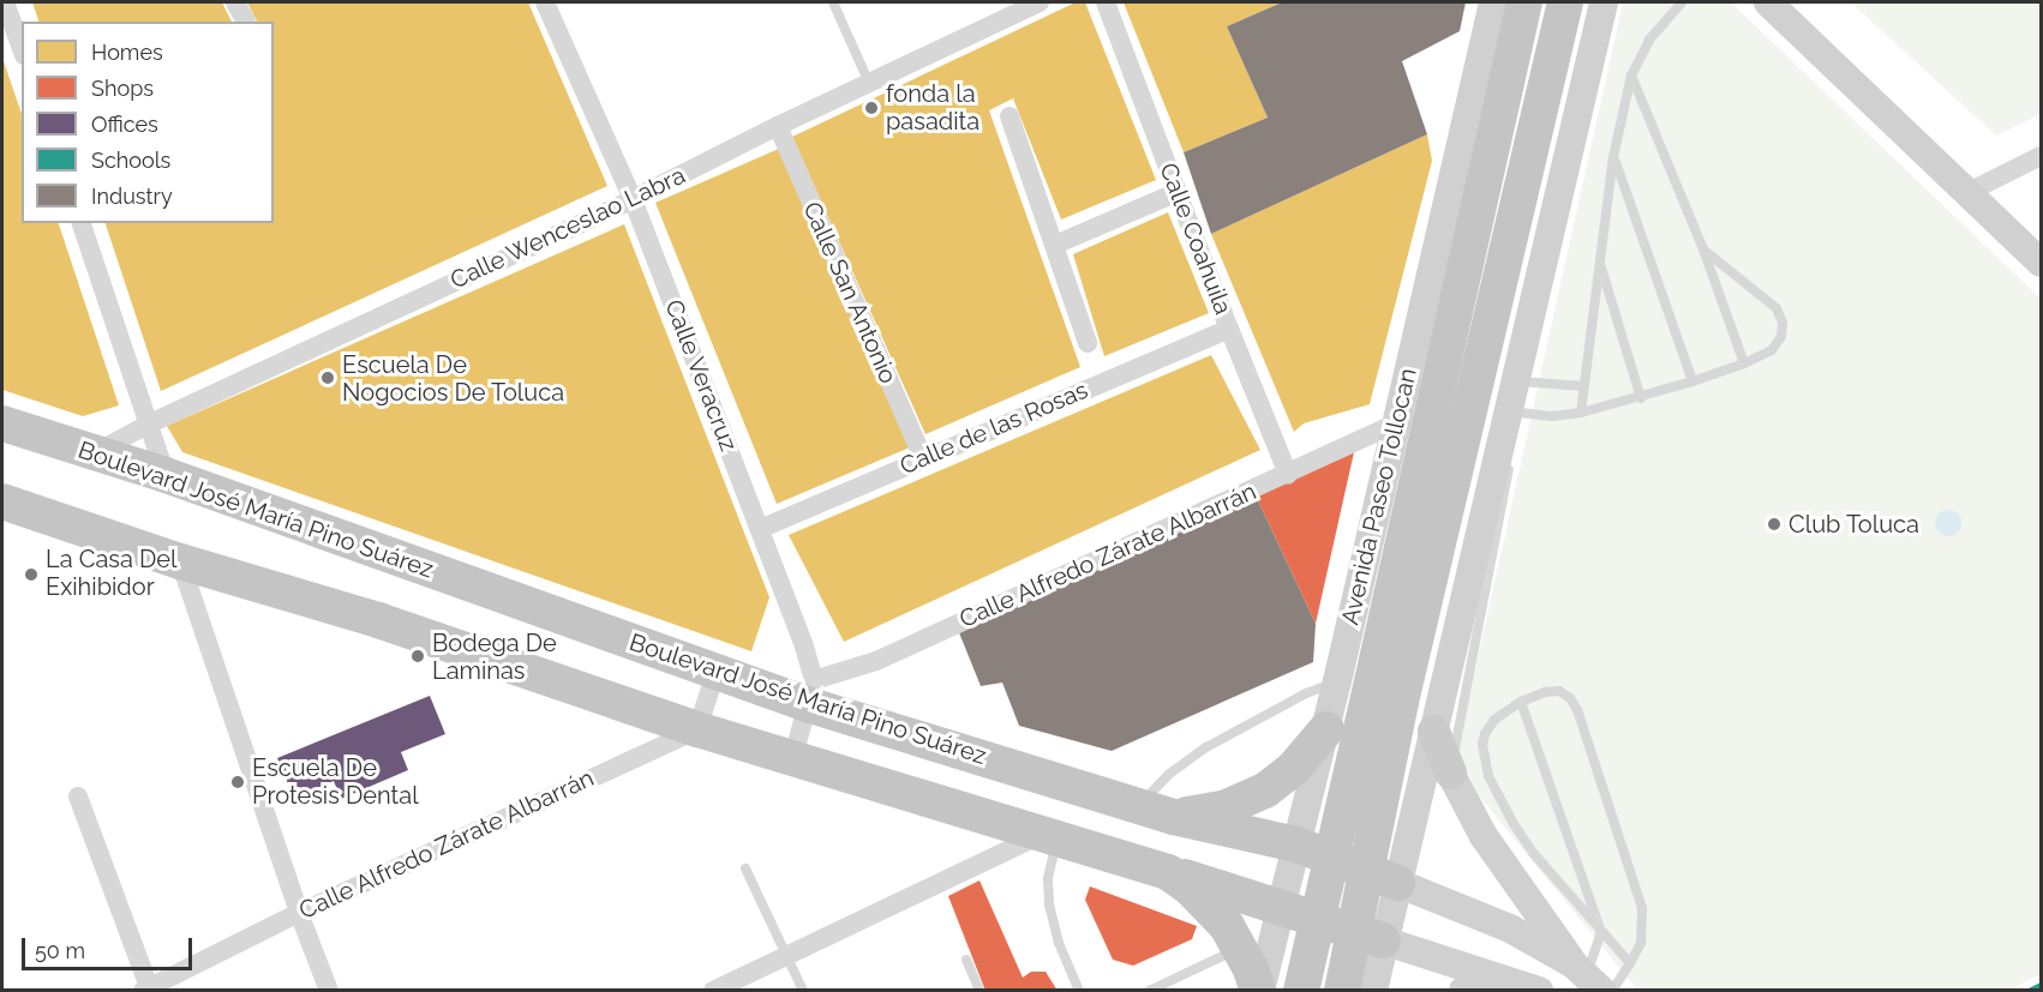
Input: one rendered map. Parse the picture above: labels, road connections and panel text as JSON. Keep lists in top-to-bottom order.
{
  "streets": {
    "highway": ["Avenida Paseo Tollocan", "Boulevard José María Pino Suárez"],
    "street": [
      "Calle Wenceslao Labra",
      "Calle Coahuila",
      "Calle San Antonio",
      "Calle Veracruz",
      "Calle de las Rosas",
      "Calle Alfredo Zárate Albarrán"
    ]
  },
  "crossings": [
    ["Calle Wenceslao Labra", "Calle San Antonio"],
    ["Calle Wenceslao Labra", "Calle Veracruz"],
    ["Calle Wenceslao Labra", "Boulevard José María Pino Suárez"],
    ["Calle Coahuila", "Calle de las Rosas"],
    ["Calle Coahuila", "Calle Alfredo Zárate Albarrán"],
    ["Calle San Antonio", "Calle de las Rosas"],
    ["Calle Veracruz", "Calle de las Rosas"],
    ["Calle Veracruz", "Boulevard José María Pino Suárez"],
    ["Calle Veracruz", "Calle Alfredo Zárate Albarrán"],
    ["Avenida Paseo Tollocan", "Boulevard José María Pino Suárez"],
    ["Avenida Paseo Tollocan", "Calle Alfredo Zárate Albarrán"],
    ["Boulevard José María Pino Suárez", "Calle Alfredo Zárate Albarrán"]
  ],
  "places": [
    "fonda la pasadita",
    "Escuela De Nogocios De Toluca",
    "Club Toluca",
    "La Casa Del Exihibidor",
    "Bodega De Laminas",
    "Escuela De Protesis Dental"
  ],
  "legend": [
    "Homes",
    "Shops",
    "Offices",
    "Schools",
    "Industry"
  ],
  "scale_bar": "50 m"
}
